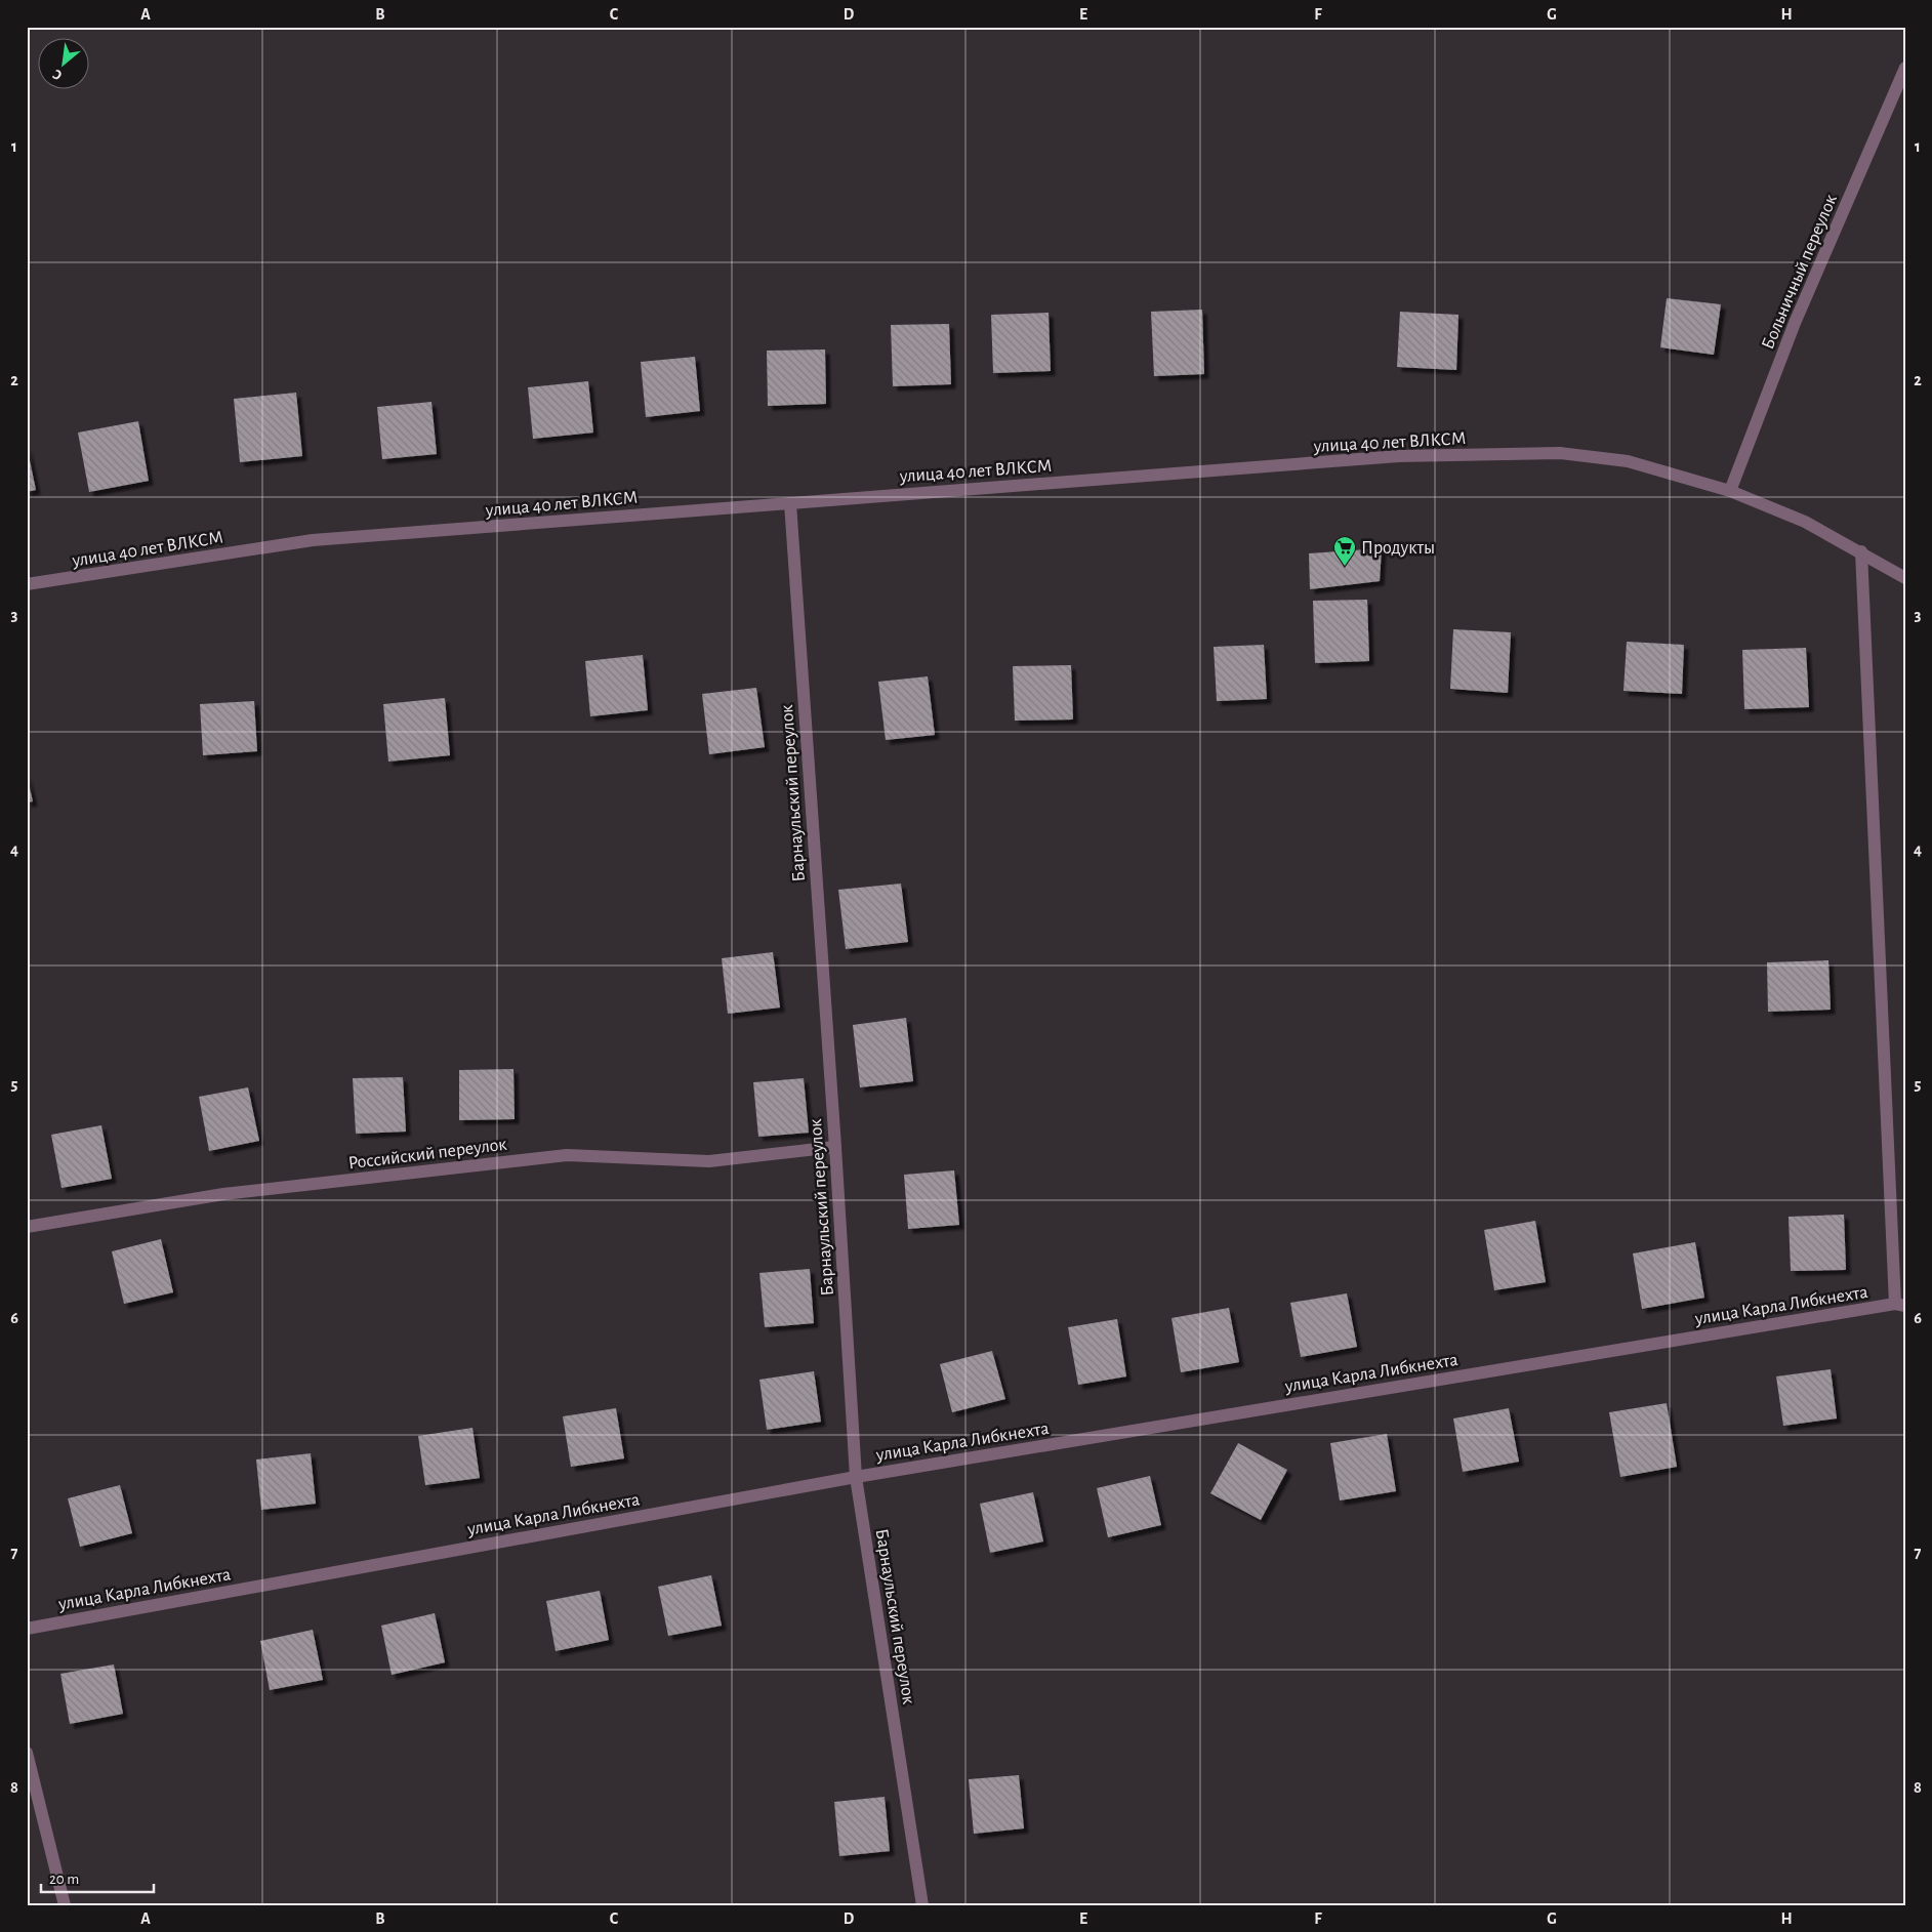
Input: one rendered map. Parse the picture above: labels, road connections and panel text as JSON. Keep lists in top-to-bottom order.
{
  "streets": {
    "street": [
      "Больничный переулок",
      "улица 40 лет ВЛКСМ",
      "Барнаульский переулок",
      "Российский переулок",
      "улица Карла Либкнехта"
    ]
  },
  "crossings": [
    ["Больничный переулок", "улица 40 лет ВЛКСМ"],
    ["улица 40 лет ВЛКСМ", "Барнаульский переулок"],
    ["Барнаульский переулок", "Российский переулок"],
    ["Барнаульский переулок", "улица Карла Либкнехта"]
  ],
  "places": {
    "supermarket": ["Продукты"]
  },
  "scale_bar": "20 m",
  "north": "bottom left",
  "grid": {
    "columns": [
      "A",
      "B",
      "C",
      "D",
      "E",
      "F",
      "G",
      "H"
    ],
    "rows": [
      "1",
      "2",
      "3",
      "4",
      "5",
      "6",
      "7",
      "8"
    ]
  }
}
